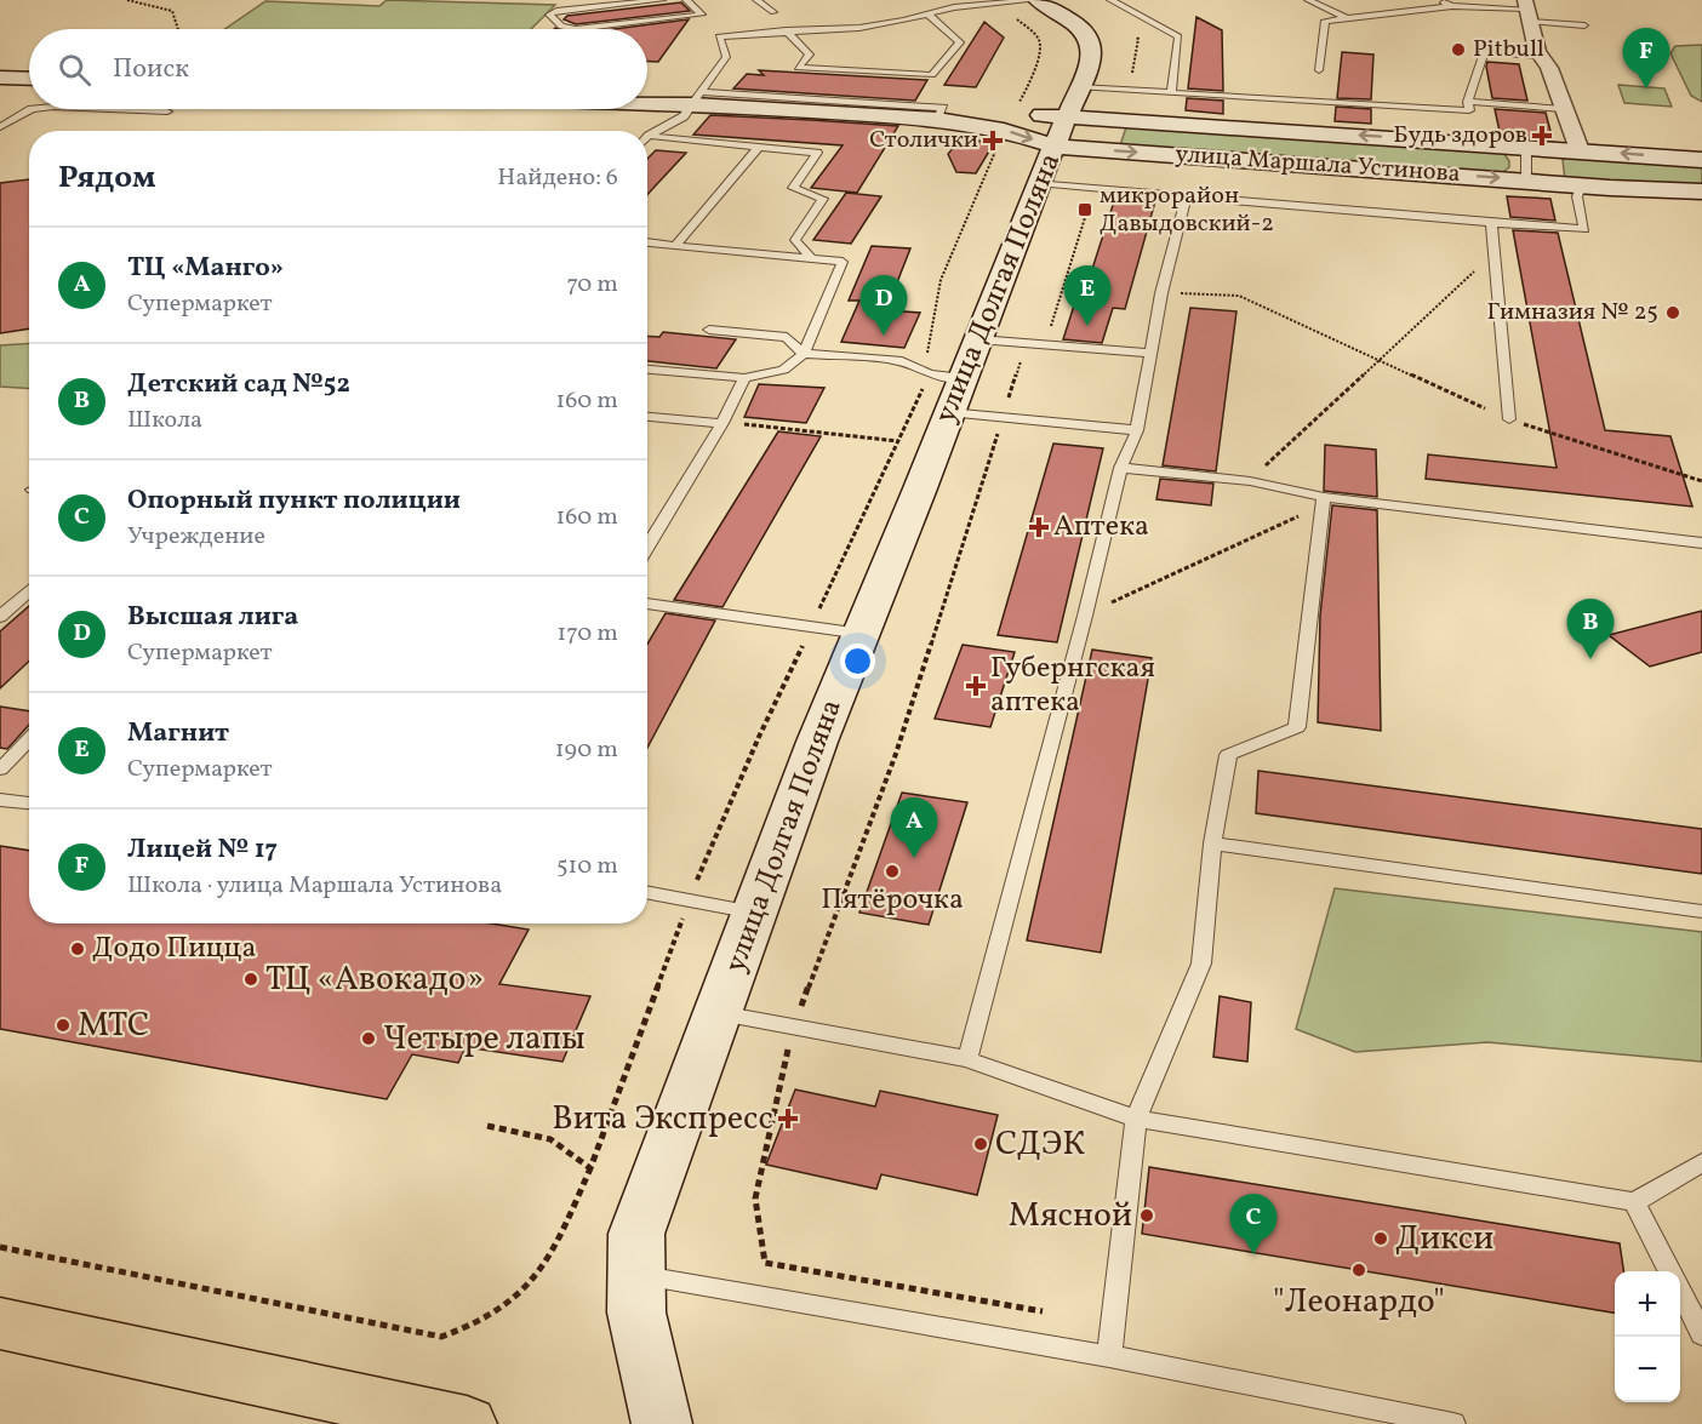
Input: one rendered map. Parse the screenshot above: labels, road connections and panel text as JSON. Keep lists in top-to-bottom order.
{
  "streets": {
    "street": ["улица Маршала Устинова", "улица Долгая Поляна"]
  },
  "crossings": [
    ["улица Маршала Устинова", "улица Долгая Поляна"]
  ],
  "places": {
    "other": [
      "Pitbull",
      "Гимназия № 25",
      "Пятёрочка",
      "Додо Пицца",
      "ТЦ «Авокадо»",
      "МТС",
      "Четыре лапы",
      "СДЭК",
      "Мясной",
      "Дикси",
      "\"Леонардо\""
    ],
    "health": [
      "Будь здоров",
      "Столички",
      "Аптека",
      "Губернгская аптека",
      "Вита Экспресс"
    ],
    "transit": ["микрорайон Давыдовский-2"]
  },
  "page": {
    "pins": [
      "F",
      "E",
      "D",
      "B",
      "A",
      "C"
    ],
    "search": "Поиск",
    "heading": ["Рядом", "Найдено: 6"],
    "list": [
      {
        "mark": "A",
        "name": "ТЦ «Манго»",
        "note": "Супермаркет",
        "value": "70 m"
      },
      {
        "mark": "B",
        "name": "Детский сад №52",
        "note": "Школа",
        "value": "160 m"
      },
      {
        "mark": "C",
        "name": "Опорный пункт полиции",
        "note": "Учреждение",
        "value": "160 m"
      },
      {
        "mark": "D",
        "name": "Высшая лига",
        "note": "Супермаркет",
        "value": "170 m"
      },
      {
        "mark": "E",
        "name": "Магнит",
        "note": "Супермаркет",
        "value": "190 m"
      },
      {
        "mark": "F",
        "name": "Лицей № 17",
        "note": "Школа · улица Маршала Устинова",
        "value": "510 m"
      }
    ],
    "map_buttons": ["+", "−"]
  }
}
